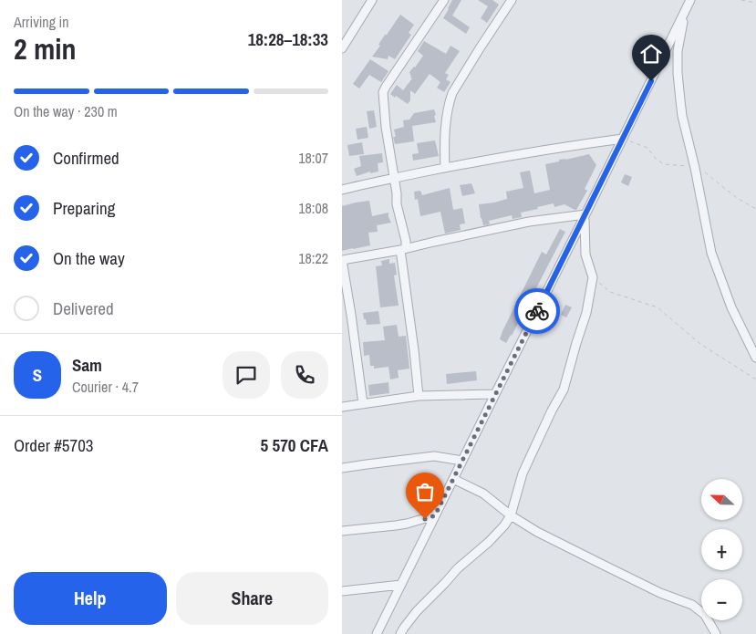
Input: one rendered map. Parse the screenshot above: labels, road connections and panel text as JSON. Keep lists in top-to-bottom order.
{
  "north": "left",
  "page": {
    "heading": ["2 min", "Arriving in", "18:28–18:33"],
    "panel": [
      "Sam",
      "Courier · 4.7",
      "Order #5703",
      "5 570 CFA"
    ],
    "bar": "On the way · 230 m",
    "list": [
      ["Confirmed", "18:07"],
      ["Preparing", "18:08"],
      ["On the way", "18:22"],
      "Delivered"
    ],
    "round": "S",
    "map_buttons": ["+", "−"],
    "buttons": ["Help", "Share"]
  }
}
